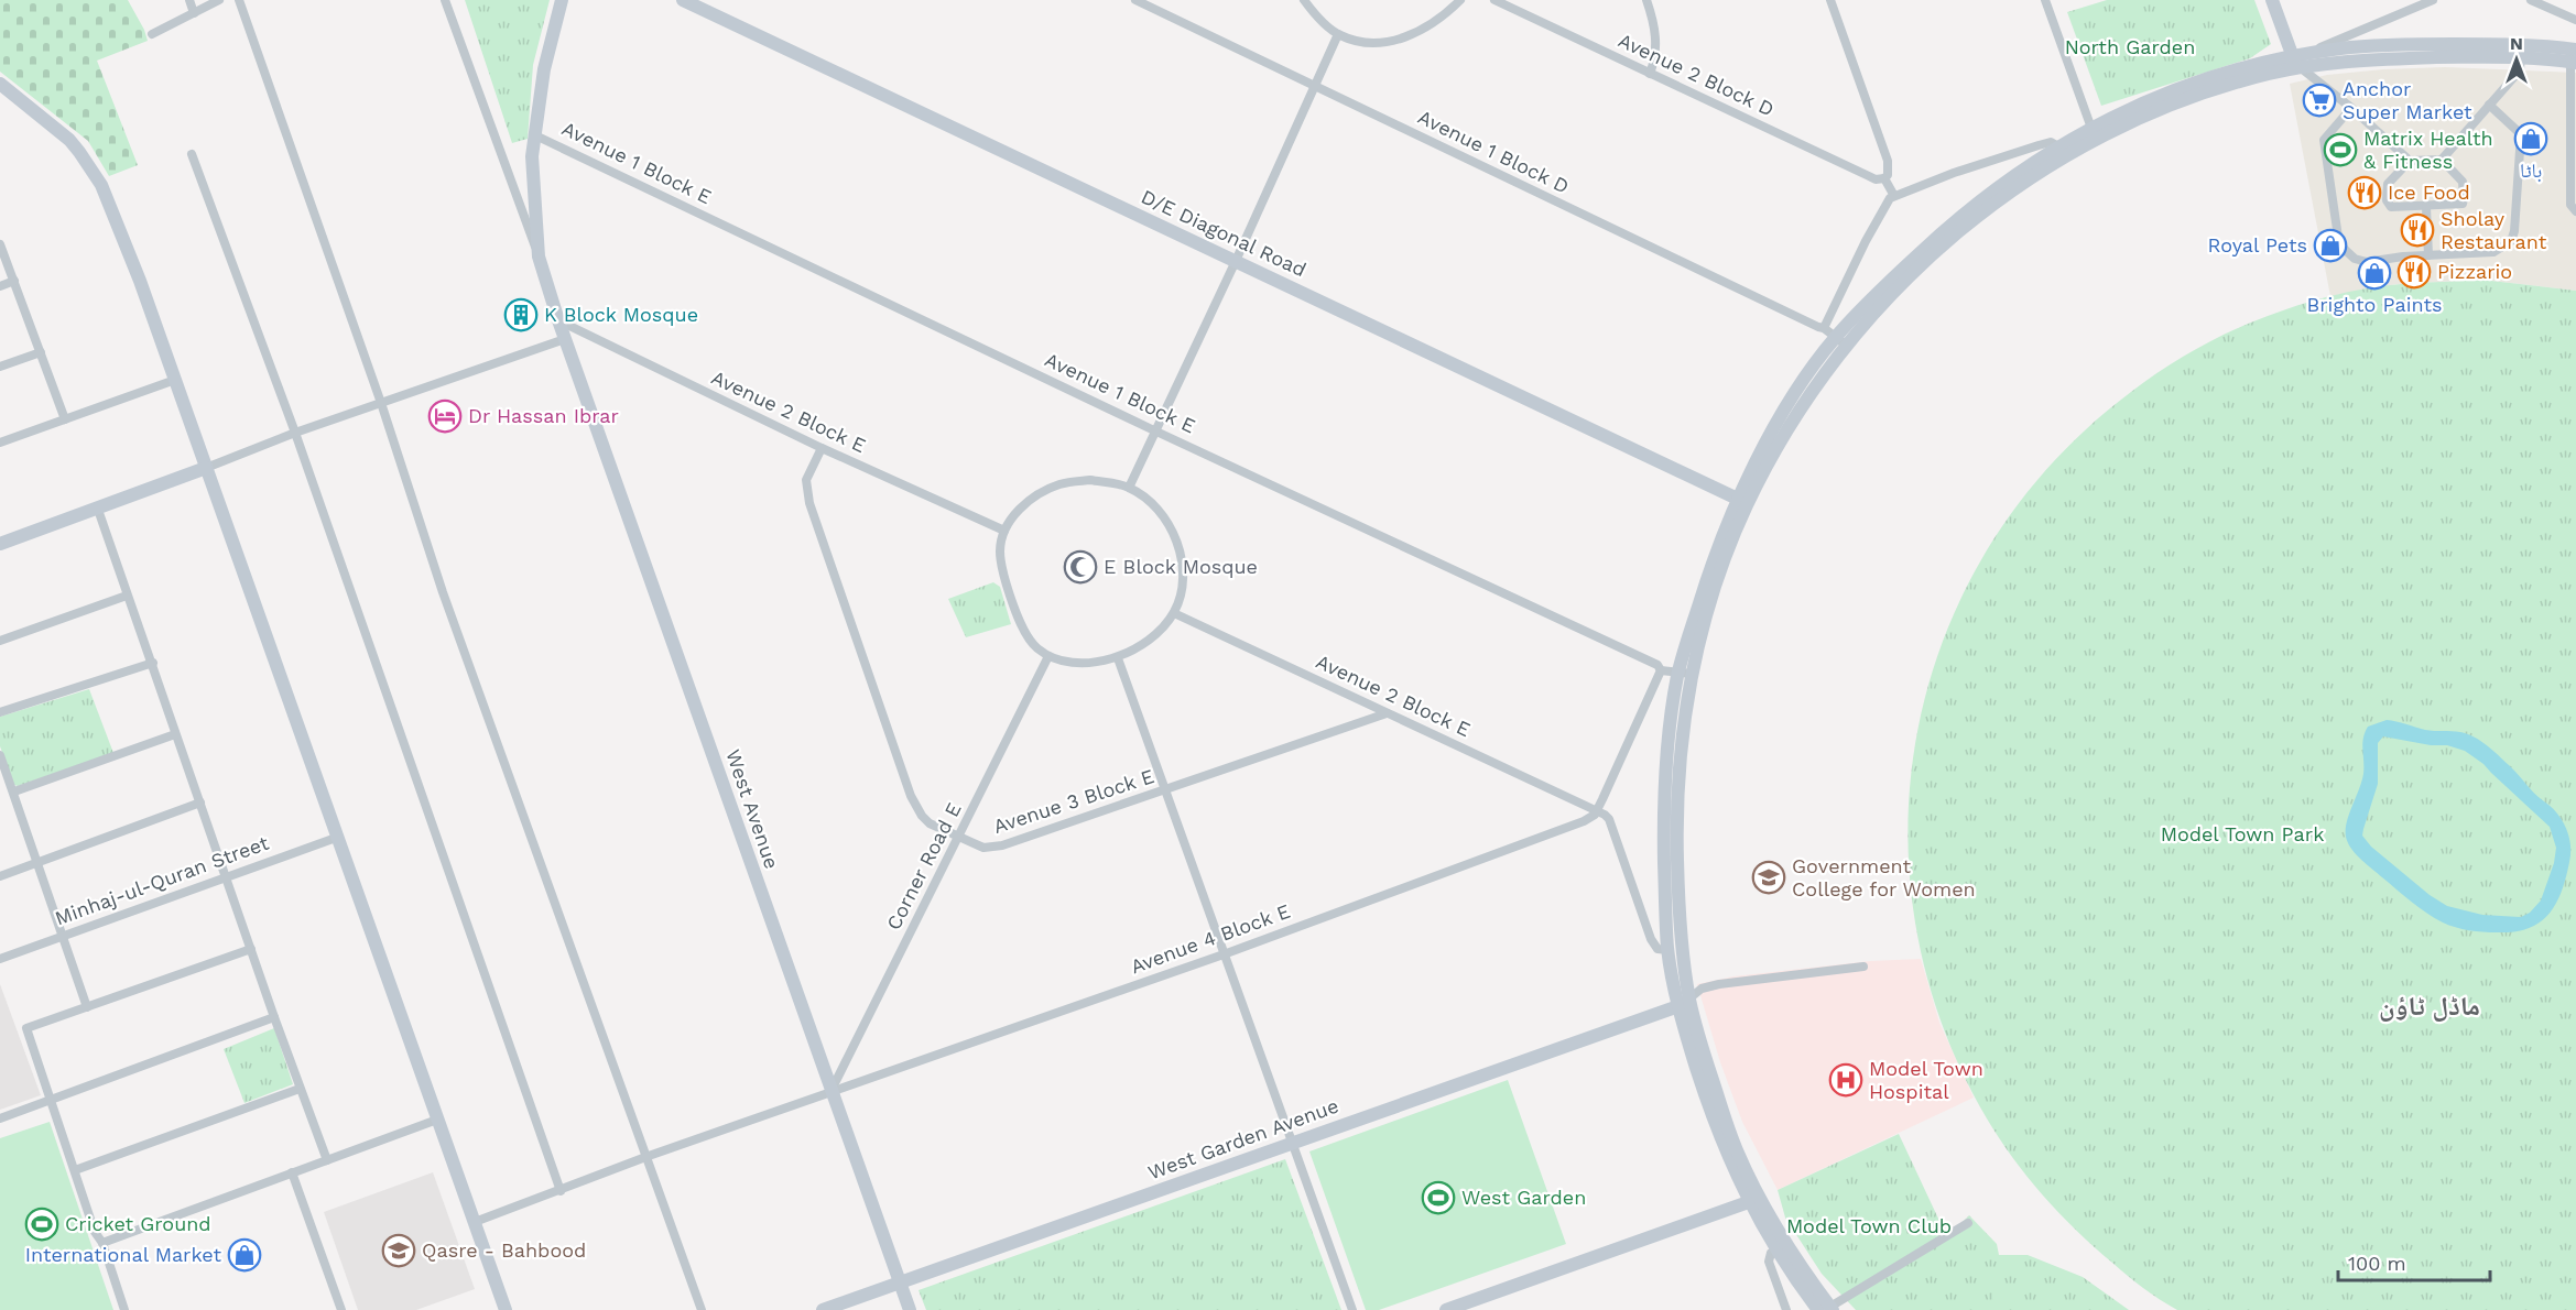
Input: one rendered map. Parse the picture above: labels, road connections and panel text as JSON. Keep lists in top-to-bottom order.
{
  "streets": {
    "street": [
      "Avenue 2 Block D",
      "Avenue 1 Block D",
      "Avenue 1 Block E",
      "D/E Diagonal Road",
      "Avenue 2 Block E",
      "Avenue 3 Block E",
      "West Avenue",
      "Corner Road E",
      "Minhaj-ul-Quran Street",
      "Avenue 4 Block E",
      "West Garden Avenue"
    ]
  },
  "crossings": [
    ["Avenue 1 Block E", "West Avenue"],
    ["Avenue 2 Block E", "Avenue 3 Block E"],
    ["Avenue 2 Block E", "West Avenue"],
    ["Avenue 2 Block E", "Corner Road E"],
    ["Avenue 2 Block E", "Avenue 4 Block E"],
    ["Avenue 3 Block E", "Corner Road E"],
    ["West Avenue", "Corner Road E"],
    ["West Avenue", "Avenue 4 Block E"],
    ["West Avenue", "West Garden Avenue"],
    ["Corner Road E", "Avenue 4 Block E"]
  ],
  "districts": ["ماڈل ٹاؤن"],
  "parks": ["North Garden", "Model Town Park", "Model Town Club"],
  "places": {
    "supermarket": ["Anchor Super Market"],
    "shop": [
      "باٹا",
      "Royal Pets",
      "Brighto Paints",
      "International Market"
    ],
    "sports": ["Matrix Health & Fitness", "West Garden", "Cricket Ground"],
    "restaurant": ["Ice Food", "Sholay Restaurant", "Pizzario"],
    "building": ["K Block Mosque"],
    "hotel": ["Dr Hassan Ibrar"],
    "mosque": ["E Block Mosque"],
    "school or university": ["Government College for Women", "Qasre - Bahbood"],
    "hospital": ["Model Town Hospital"]
  },
  "scale_bar": "100 m",
  "north": "top"
}
